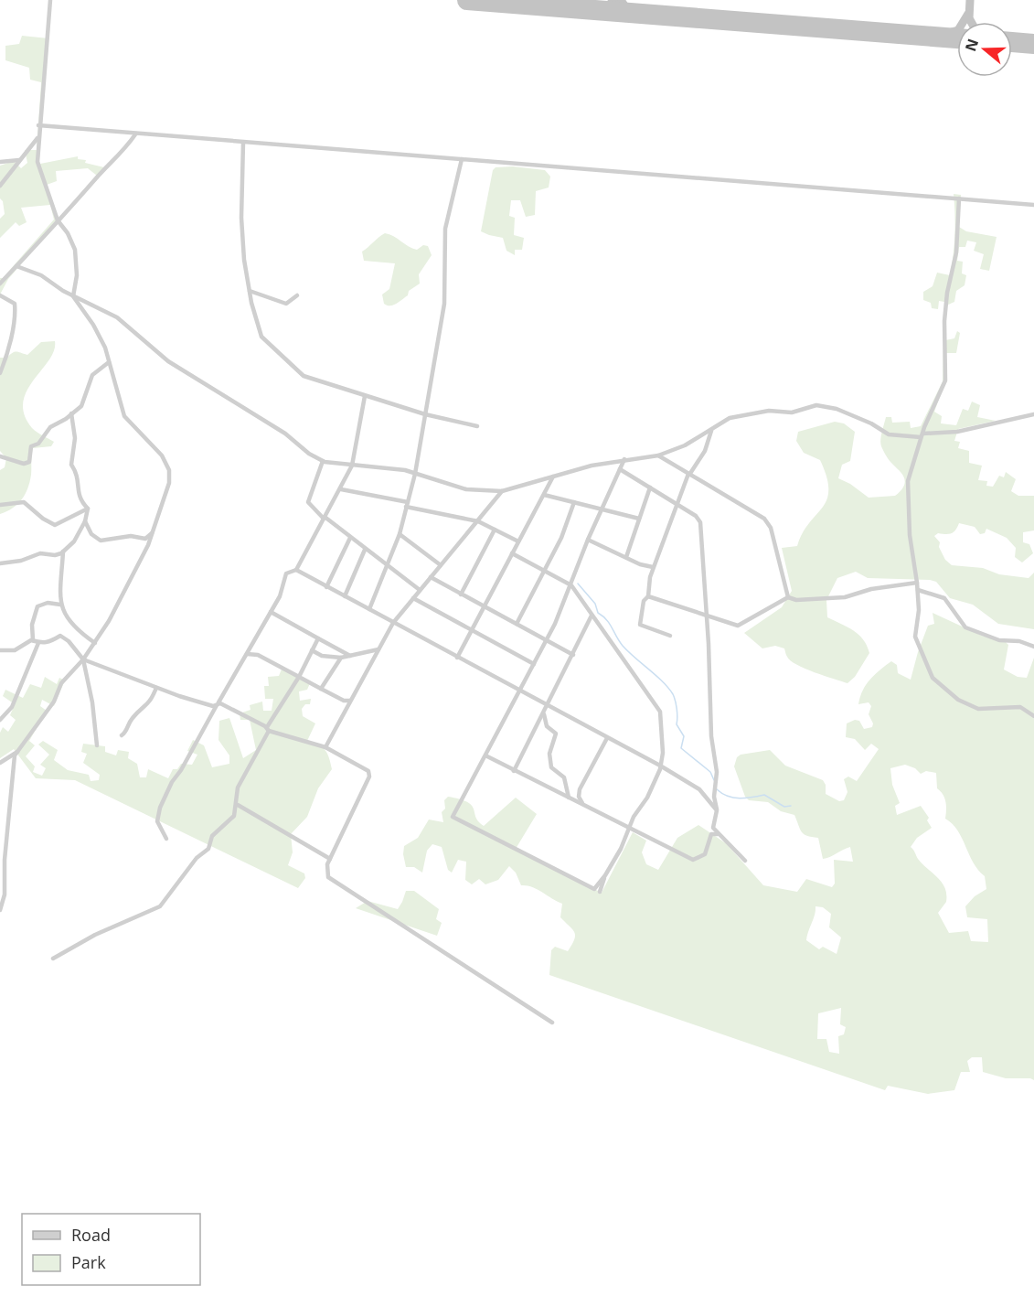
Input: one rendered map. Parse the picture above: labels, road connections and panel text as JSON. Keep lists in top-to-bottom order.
{
  "legend": ["Road", "Park"],
  "north": "left"
}
